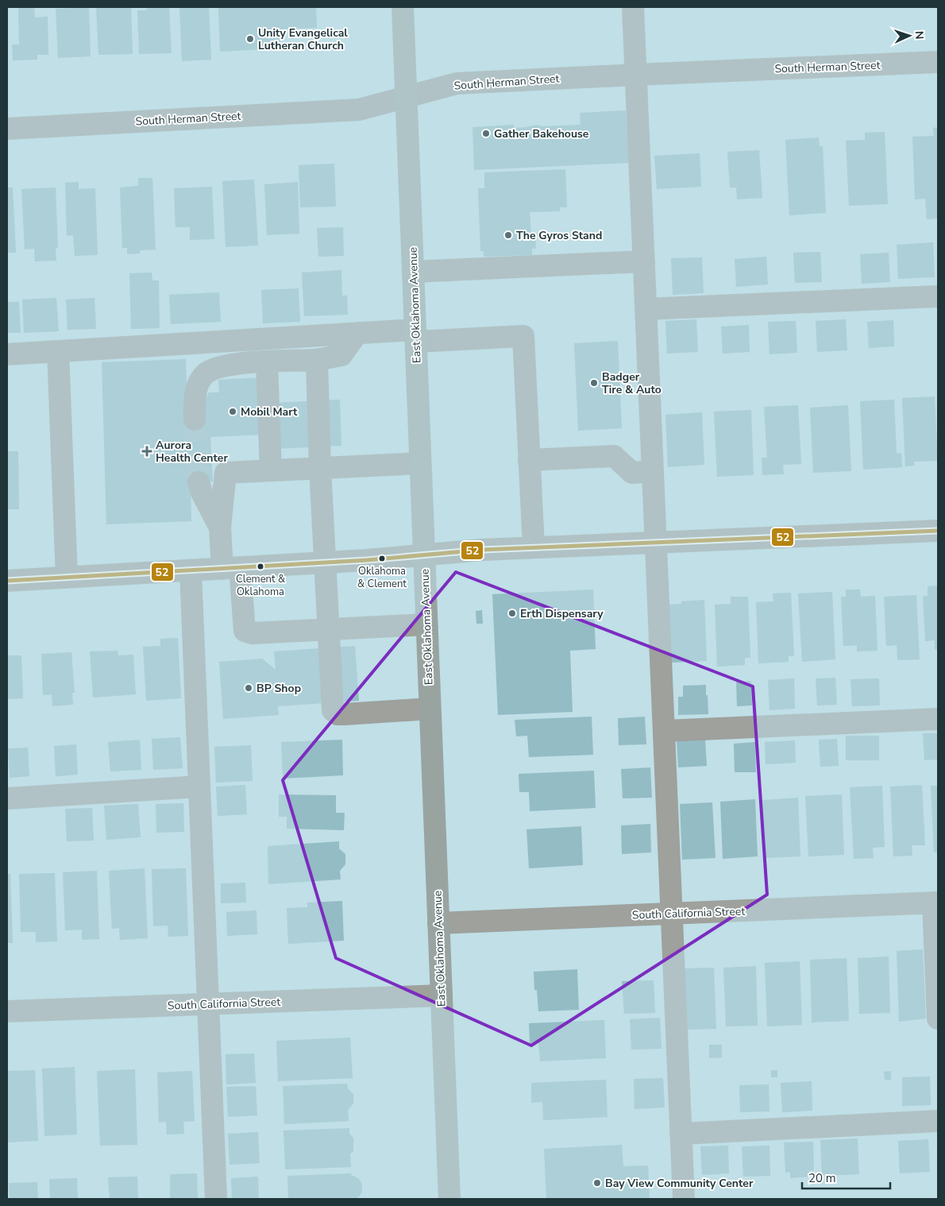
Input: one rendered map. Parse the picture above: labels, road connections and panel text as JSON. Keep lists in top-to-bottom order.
{
  "streets": {
    "main road": ["East Oklahoma Avenue"],
    "street": ["South Herman Street", "South California Street"]
  },
  "crossings": [
    ["South Herman Street", "East Oklahoma Avenue"],
    ["East Oklahoma Avenue", "South California Street"]
  ],
  "places": {
    "other": [
      "Unity Evangelical Lutheran Church",
      "Gather Bakehouse",
      "The Gyros Stand",
      "Badger Tire & Auto",
      "Mobil Mart",
      "Oklahoma & Clement",
      "Clement & Oklahoma",
      "Erth Dispensary",
      "BP Shop",
      "Bay View Community Center"
    ],
    "health": ["Aurora Health Center"]
  },
  "lines": ["transit line 52"],
  "scale_bar": "20 m",
  "north": "right"
}
